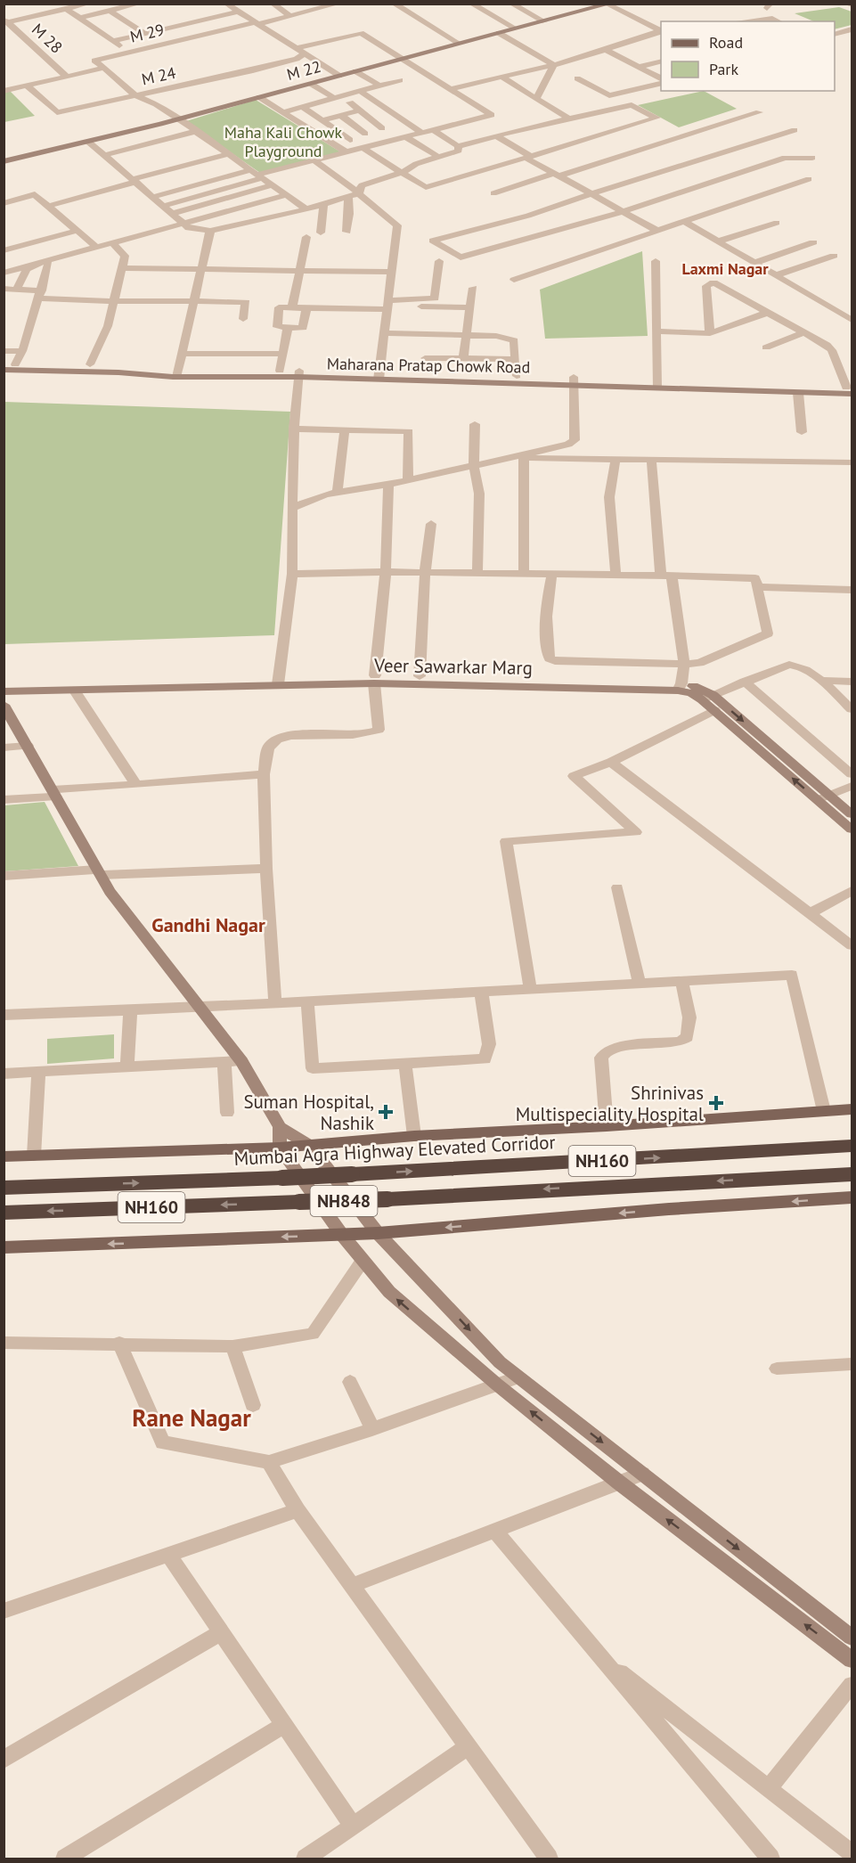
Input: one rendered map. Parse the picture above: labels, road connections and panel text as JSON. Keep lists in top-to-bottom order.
{
  "streets": {
    "highway": ["Mumbai Agra Highway Elevated Corridor", "NH160", "NH848"],
    "street": [
      "M 29",
      "M 28",
      "M 22",
      "M 24",
      "Maharana Pratap Chowk Road",
      "Veer Sawarkar Marg"
    ]
  },
  "crossings": [
    ["NH160", "NH848"]
  ],
  "districts": ["Laxmi Nagar", "Gandhi Nagar", "Rane Nagar"],
  "parks": ["Maha Kali Chowk Playground"],
  "places": {
    "health": ["Shrinivas Multispeciality Hospital", "Suman Hospital, Nashik"]
  },
  "legend": ["Road", "Park"]
}
